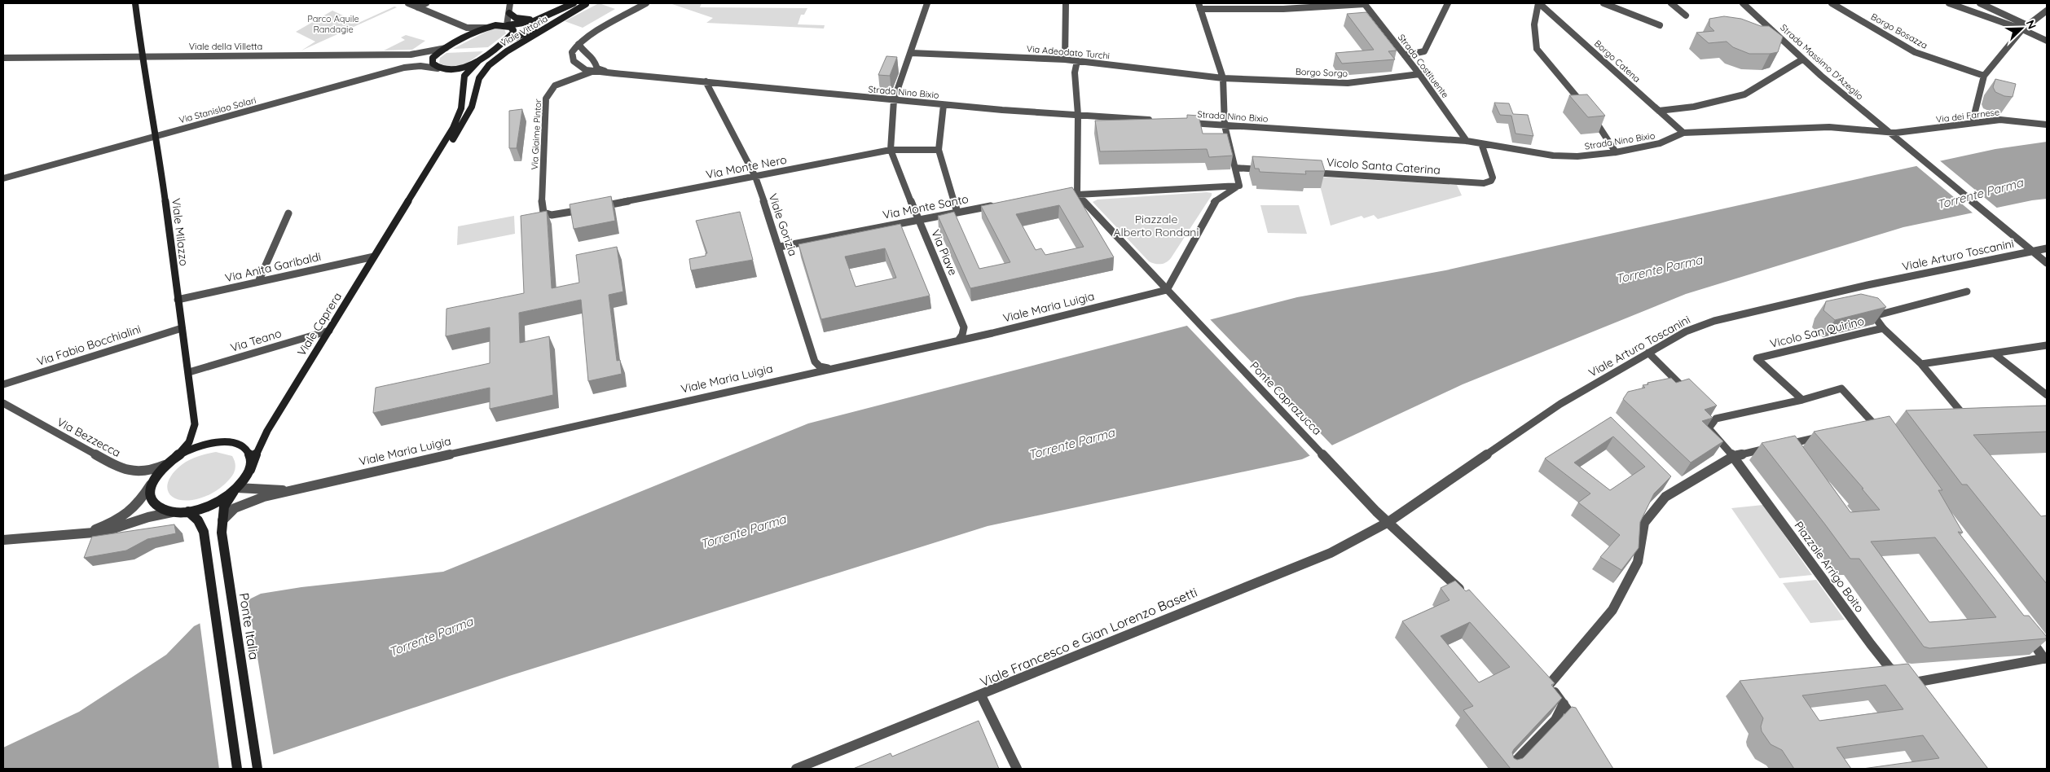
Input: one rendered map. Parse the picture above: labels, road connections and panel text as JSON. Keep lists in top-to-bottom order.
{
  "streets": {
    "main road": [
      "Viale Vittoria",
      "Viale Milazzo",
      "Viale Caprera",
      "Ponte Italia"
    ],
    "street": [
      "Borgo Bosazza",
      "Viale della Villetta",
      "Via Adeodato Turchi",
      "Borgo Catena",
      "Strada Massimo D'Azeglio",
      "Strada Costituente",
      "Borgo Sorgo",
      "Strada Nino Bixio",
      "Via Stanislao Solari",
      "Via dei Farnese",
      "Via Giaime Pintor",
      "Vicolo Santa Caterina",
      "Via Monte Nero",
      "Via Monte Santo",
      "Viale Gorizia",
      "Via Piave",
      "Viale Arturo Toscanini",
      "Via Anita Garibaldi",
      "Viale Maria Luigia",
      "Vicolo San Quirino",
      "Via Teano",
      "Via Fabio Bocchialini",
      "Ponte Caprazucca",
      "Via Bezzecca",
      "Piazzale Arrigo Boito",
      "Viale Francesco e Gian Lorenzo Basetti"
    ]
  },
  "crossings": [
    ["Viale Vittoria", "Viale Caprera"],
    ["Viale della Villetta", "Viale Milazzo"],
    ["Via Adeodato Turchi", "Borgo Sorgo"],
    ["Via Adeodato Turchi", "Via Piave"],
    ["Borgo Catena", "Strada Nino Bixio"],
    ["Strada Massimo D'Azeglio", "Strada Nino Bixio"],
    ["Strada Massimo D'Azeglio", "Via dei Farnese"],
    ["Strada Massimo D'Azeglio", "Viale Arturo Toscanini"],
    ["Strada Costituente", "Borgo Sorgo"],
    ["Strada Costituente", "Strada Nino Bixio"],
    ["Strada Nino Bixio", "Via dei Farnese"],
    ["Strada Nino Bixio", "Via Giaime Pintor"],
    ["Strada Nino Bixio", "Vicolo Santa Caterina"],
    ["Strada Nino Bixio", "Viale Gorizia"],
    ["Strada Nino Bixio", "Via Piave"],
    ["Via Stanislao Solari", "Viale Milazzo"],
    ["Via Giaime Pintor", "Via Monte Nero"],
    ["Via Monte Nero", "Viale Gorizia"],
    ["Via Monte Nero", "Via Piave"],
    ["Via Monte Santo", "Viale Gorizia"],
    ["Via Monte Santo", "Via Piave"],
    ["Viale Gorizia", "Viale Maria Luigia"],
    ["Viale Milazzo", "Via Anita Garibaldi"],
    ["Viale Milazzo", "Via Teano"],
    ["Viale Milazzo", "Via Fabio Bocchialini"],
    ["Viale Milazzo", "Via Bezzecca"],
    ["Via Piave", "Viale Maria Luigia"],
    ["Viale Arturo Toscanini", "Ponte Caprazucca"],
    ["Viale Arturo Toscanini", "Viale Francesco e Gian Lorenzo Basetti"],
    ["Via Anita Garibaldi", "Viale Caprera"],
    ["Viale Maria Luigia", "Viale Caprera"],
    ["Viale Maria Luigia", "Ponte Caprazucca"],
    ["Viale Maria Luigia", "Ponte Italia"],
    ["Viale Caprera", "Via Teano"],
    ["Viale Caprera", "Ponte Italia"],
    ["Vicolo San Quirino", "Piazzale Arrigo Boito"],
    ["Ponte Caprazucca", "Viale Francesco e Gian Lorenzo Basetti"]
  ],
  "water": ["Torrente Parma"],
  "parks": ["Parco Aquile Randagie", "Piazzale Alberto Rondani"],
  "north": "top right"
}
